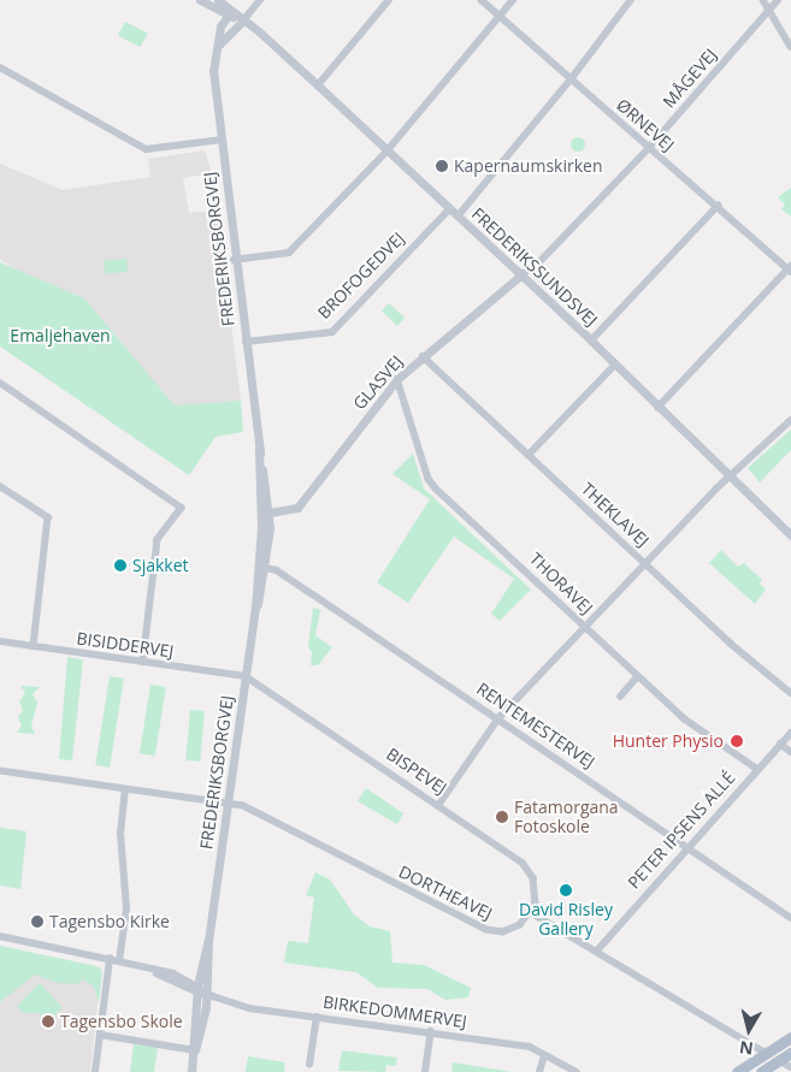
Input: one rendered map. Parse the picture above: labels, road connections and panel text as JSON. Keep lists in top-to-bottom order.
{
  "streets": {
    "street": [
      "MÅGEVEJ",
      "ØRNEVEJ",
      "FREDERIKSBORGVEJ",
      "FREDERIKSSUNDSVEJ",
      "BROFOGEDVEJ",
      "GLASVEJ",
      "THEKLAVEJ",
      "THORAVEJ",
      "BISIDDERVEJ",
      "RENTEMESTERVEJ",
      "BISPEVEJ",
      "PETER IPSENS ALLÉ",
      "DORTHEAVEJ",
      "BIRKEDOMMERVEJ"
    ]
  },
  "crossings": [
    ["MÅGEVEJ", "ØRNEVEJ"],
    ["MÅGEVEJ", "FREDERIKSSUNDSVEJ"],
    ["MÅGEVEJ", "GLASVEJ"],
    ["FREDERIKSBORGVEJ", "BROFOGEDVEJ"],
    ["FREDERIKSBORGVEJ", "GLASVEJ"],
    ["FREDERIKSBORGVEJ", "BISIDDERVEJ"],
    ["FREDERIKSBORGVEJ", "RENTEMESTERVEJ"],
    ["FREDERIKSBORGVEJ", "BISPEVEJ"],
    ["FREDERIKSBORGVEJ", "DORTHEAVEJ"],
    ["FREDERIKSBORGVEJ", "BIRKEDOMMERVEJ"],
    ["FREDERIKSSUNDSVEJ", "BROFOGEDVEJ"],
    ["FREDERIKSSUNDSVEJ", "GLASVEJ"],
    ["GLASVEJ", "THEKLAVEJ"],
    ["GLASVEJ", "THORAVEJ"],
    ["THORAVEJ", "PETER IPSENS ALLÉ"],
    ["BISIDDERVEJ", "BISPEVEJ"],
    ["RENTEMESTERVEJ", "PETER IPSENS ALLÉ"],
    ["BISPEVEJ", "DORTHEAVEJ"]
  ],
  "parks": ["Emaljehaven"],
  "places": [
    "Kapernaumskirken",
    "Sjakket",
    "Hunter Physio",
    "Fatamorgana Fotoskole",
    "David Risley Gallery",
    "Tagensbo Kirke",
    "Tagensbo Skole"
  ],
  "north": "bottom"
}
